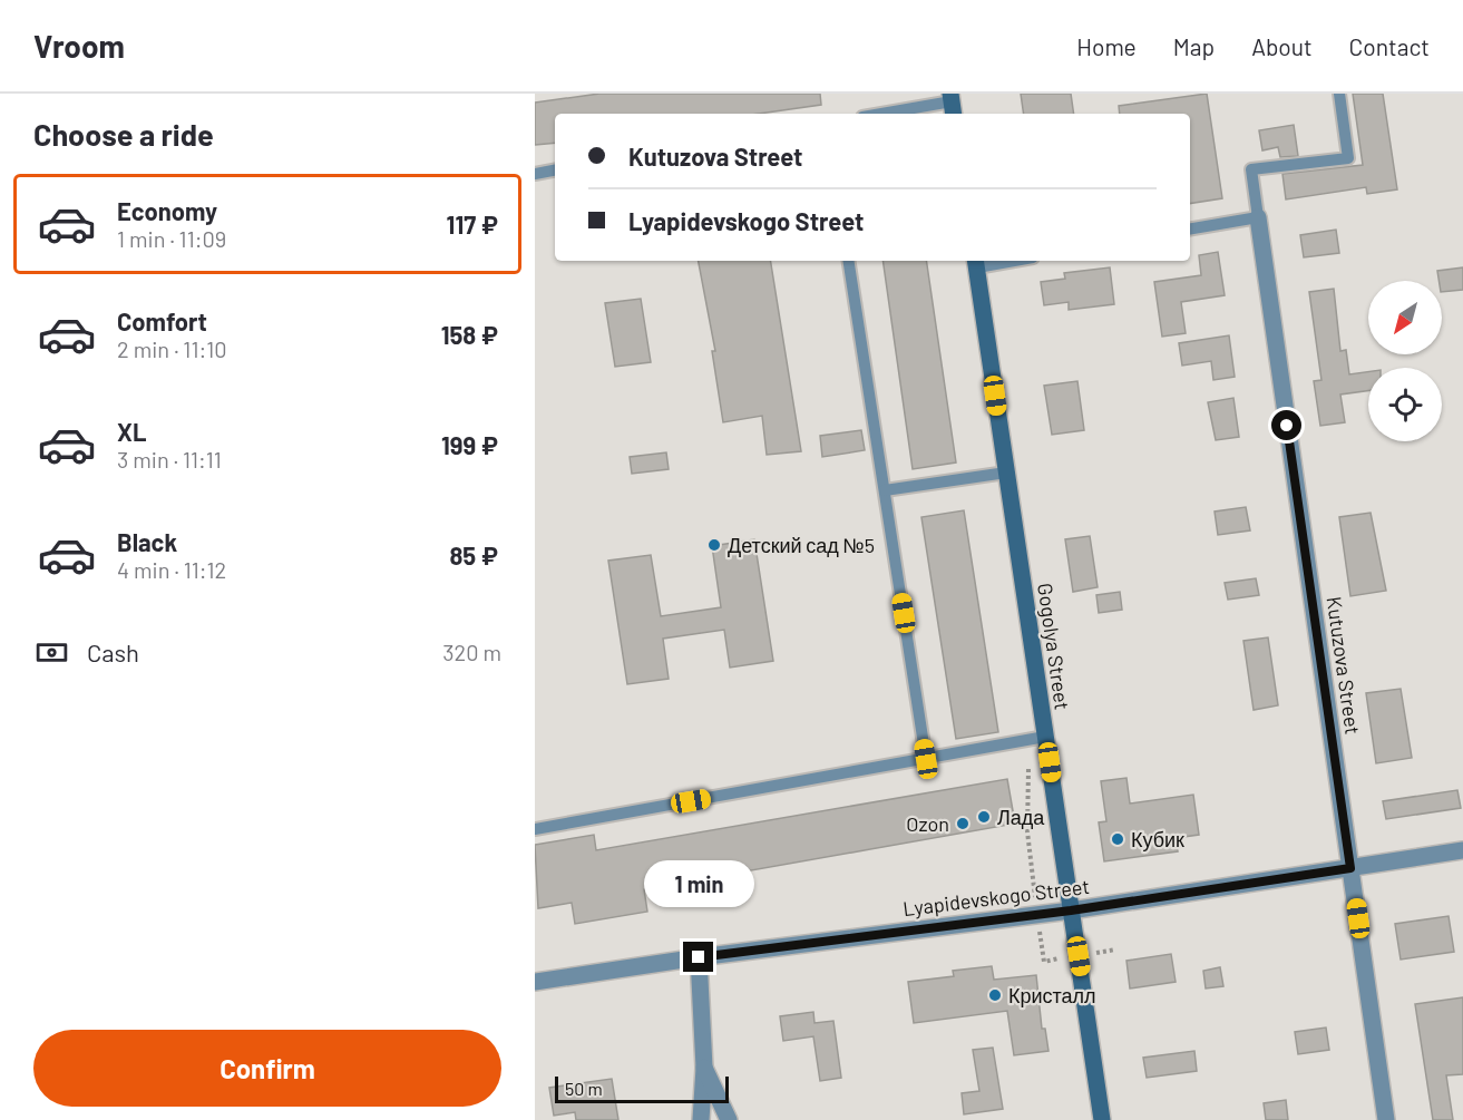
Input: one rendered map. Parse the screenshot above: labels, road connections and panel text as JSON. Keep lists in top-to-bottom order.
{
  "streets": {
    "main road": ["Gogolya Street"],
    "street": ["Kutuzova Street", "Lyapidevskogo Street"]
  },
  "crossings": [
    ["Gogolya Street", "Lyapidevskogo Street"],
    ["Kutuzova Street", "Lyapidevskogo Street"]
  ],
  "places": [
    "Детский сад №5",
    "Лада",
    "Ozon",
    "Кубик",
    "Кристалл"
  ],
  "scale_bar": "50 m",
  "north": "bottom left",
  "page": {
    "header": "Vroom",
    "nav": [
      "Home",
      "Map",
      "About",
      "Contact"
    ],
    "heading": "Choose a ride",
    "banner": ["Kutuzova Street", "Lyapidevskogo Street"],
    "list": [
      {
        "name": "Economy",
        "note": "1 min · 11:09",
        "value": "117 ₽"
      },
      {
        "name": "Comfort",
        "note": "2 min · 11:10",
        "value": "158 ₽"
      },
      {
        "name": "XL",
        "note": "3 min · 11:11",
        "value": "199 ₽"
      },
      {
        "name": "Black",
        "note": "4 min · 11:12",
        "value": "85 ₽"
      }
    ],
    "pay": ["Cash", "320 m"],
    "bubble": "1 min",
    "buttons": "Confirm",
    "scale": "50 m"
  }
}
